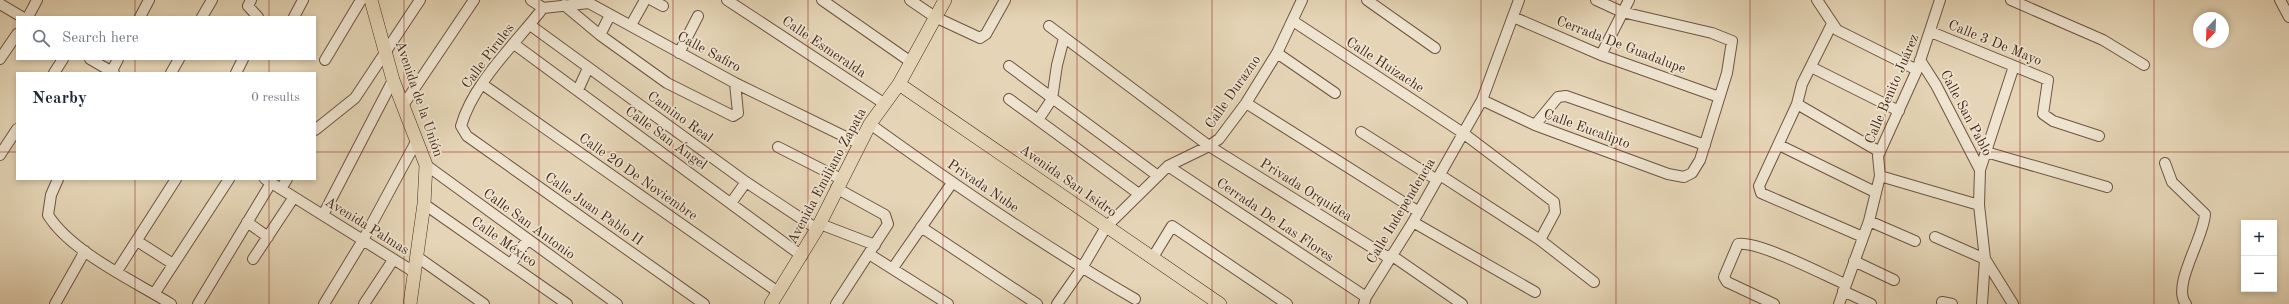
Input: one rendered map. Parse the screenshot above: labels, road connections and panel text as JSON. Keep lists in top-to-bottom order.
{
  "streets": {
    "main road": ["Avenida de la Unión", "Avenida Emiliano Zapata", "Avenida San Isidro"],
    "street": [
      "Calle 3 De Mayo",
      "Cerrada De Guadalupe",
      "Calle Esmeralda",
      "Calle Safiro",
      "Calle Pirules",
      "Calle Huizache",
      "Calle Benito Juárez",
      "Calle Durazno",
      "Calle San Pablo",
      "Camino Real",
      "Calle Eucalipto",
      "Calle San Ángel",
      "Calle 20 De Noviembre",
      "Privada Nube",
      "Privada Orquídea",
      "Calle Juan Pablo II",
      "Calle Independencia",
      "Cerrada De Las Flores",
      "Calle San Antonio",
      "Avenida Palmas",
      "Calle México"
    ]
  },
  "crossings": [
    ["Calle 3 De Mayo", "Calle Benito Juárez"],
    ["Cerrada De Guadalupe", "Calle Independencia"],
    ["Calle Esmeralda", "Avenida Emiliano Zapata"],
    ["Calle Safiro", "Calle Pirules"],
    ["Calle Safiro", "Avenida Emiliano Zapata"],
    ["Calle Pirules", "Camino Real"],
    ["Calle Pirules", "Calle San Ángel"],
    ["Calle Pirules", "Calle 20 De Noviembre"],
    ["Calle Pirules", "Calle Juan Pablo II"],
    ["Calle Huizache", "Calle Durazno"],
    ["Calle Huizache", "Calle Independencia"],
    ["Calle Benito Juárez", "Calle San Pablo"],
    ["Calle Durazno", "Avenida San Isidro"],
    ["Calle Durazno", "Privada Nube"],
    ["Calle Durazno", "Privada Orquídea"],
    ["Calle Durazno", "Cerrada De Las Flores"],
    ["Avenida de la Unión", "Calle San Antonio"],
    ["Avenida de la Unión", "Avenida Palmas"],
    ["Avenida de la Unión", "Calle México"],
    ["Camino Real", "Avenida Emiliano Zapata"],
    ["Calle Eucalipto", "Calle Independencia"],
    ["Calle San Ángel", "Avenida Emiliano Zapata"],
    ["Avenida Emiliano Zapata", "Calle 20 De Noviembre"],
    ["Avenida Emiliano Zapata", "Avenida San Isidro"],
    ["Avenida Emiliano Zapata", "Privada Nube"],
    ["Privada Orquídea", "Calle Independencia"],
    ["Calle Independencia", "Cerrada De Las Flores"]
  ],
  "north": "bottom left",
  "page": {
    "search": "Search here",
    "heading": ["Nearby", "0 results"],
    "map_buttons": ["+", "−"]
  }
}
